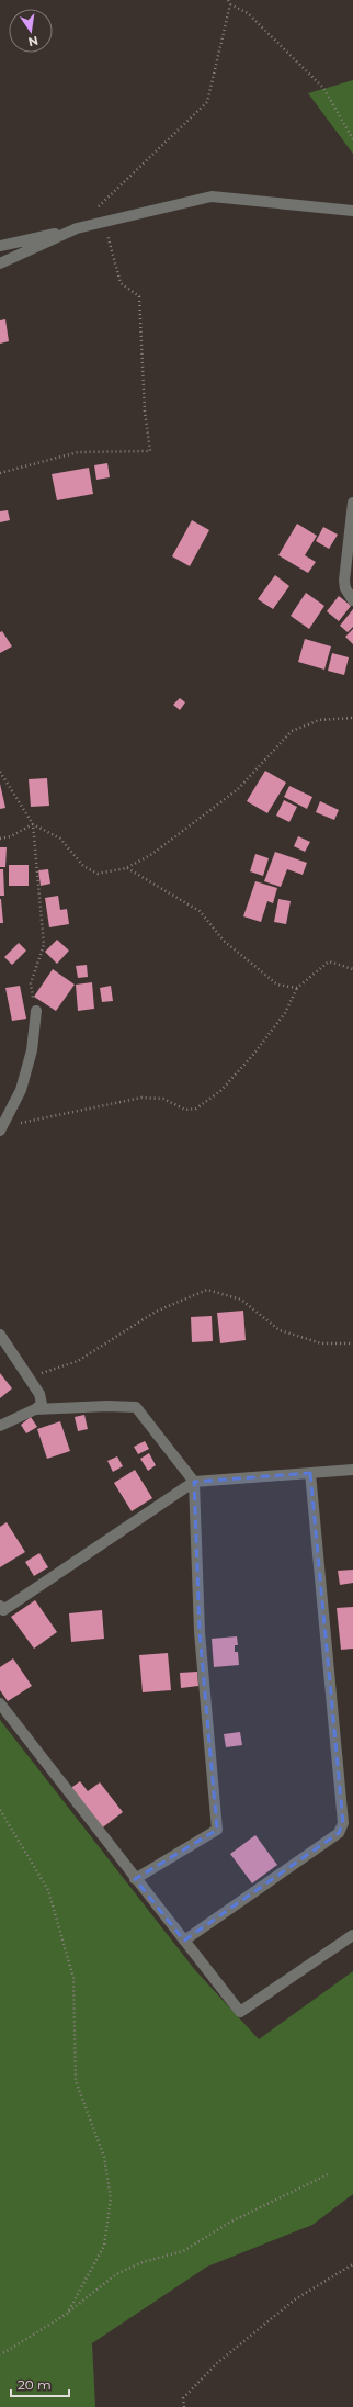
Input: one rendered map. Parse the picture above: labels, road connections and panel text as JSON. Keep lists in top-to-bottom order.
{
  "scale_bar": "20 m",
  "north": "bottom"
}
